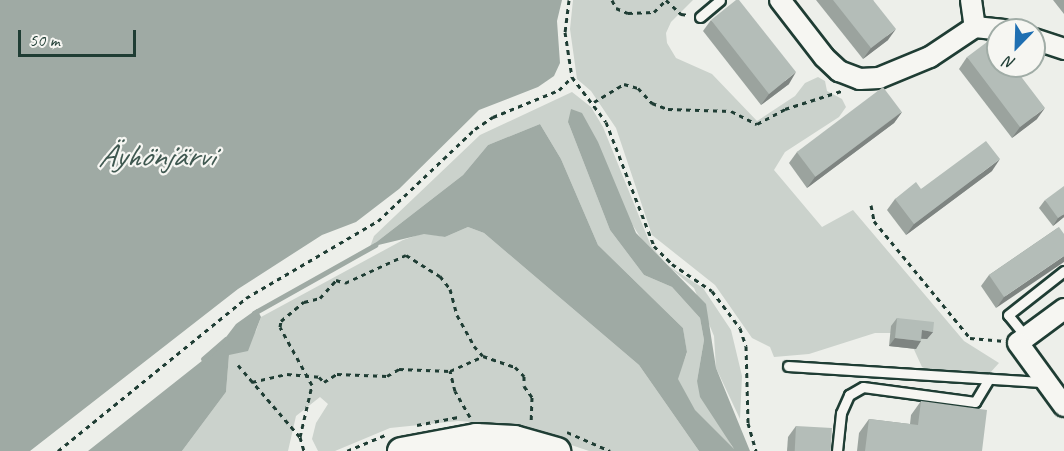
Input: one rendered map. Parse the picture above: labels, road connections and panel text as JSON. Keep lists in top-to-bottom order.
{
  "water": ["Äyhönjärvi"],
  "scale_bar": "50 m",
  "north": "bottom left"
}
